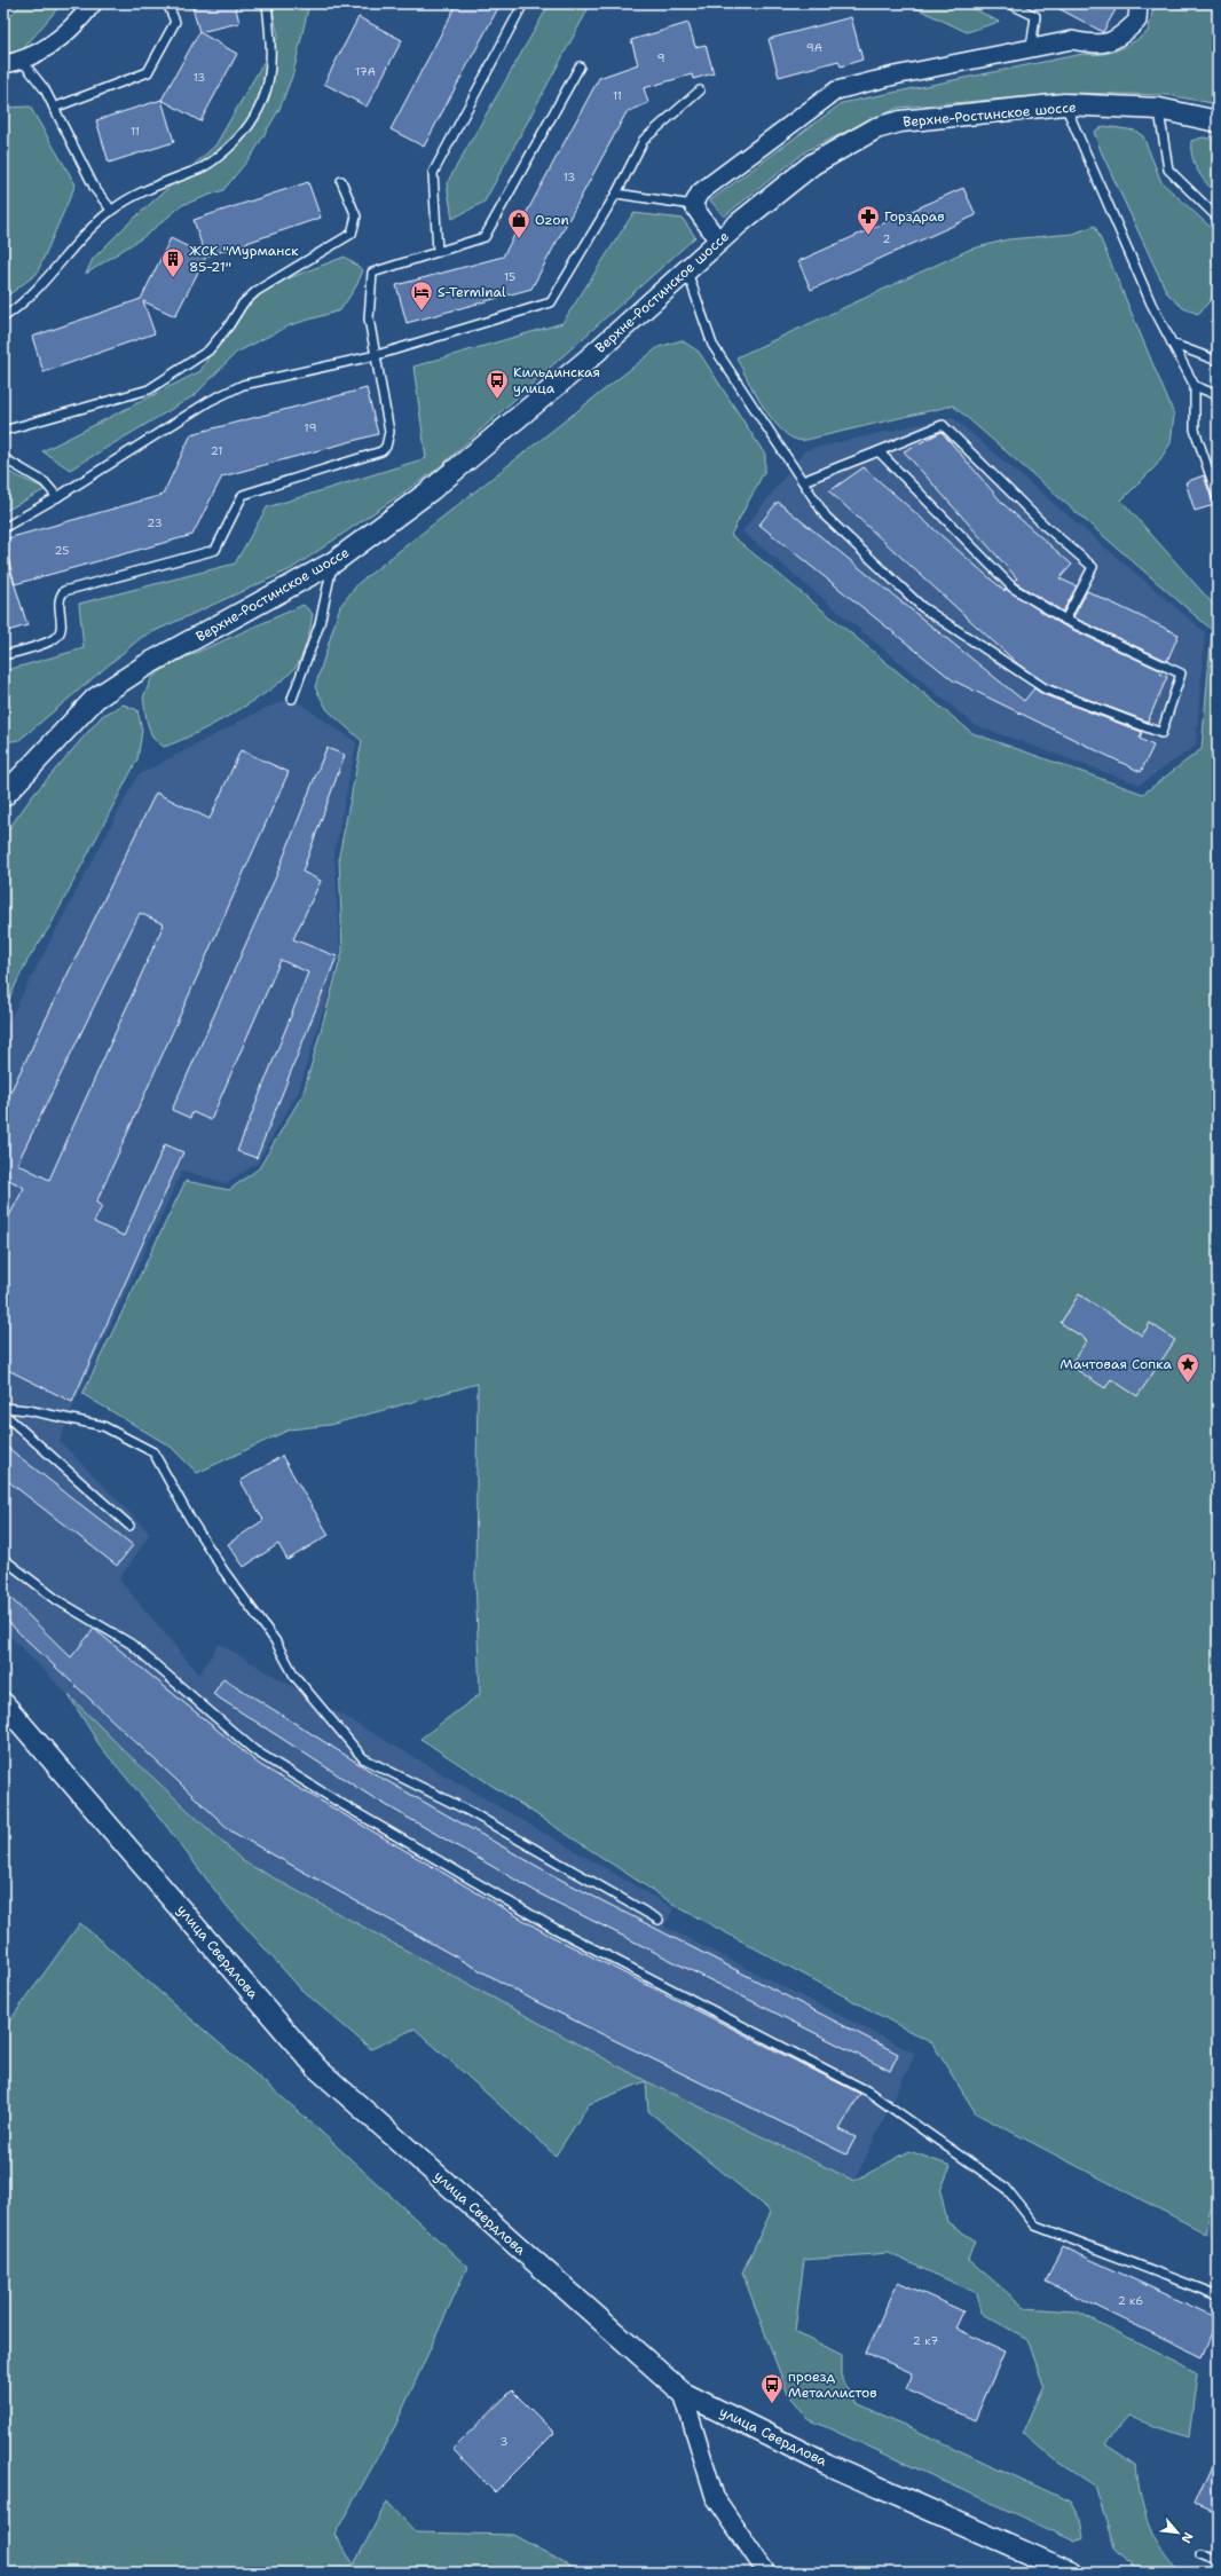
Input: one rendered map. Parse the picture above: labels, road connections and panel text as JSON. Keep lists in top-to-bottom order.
{
  "streets": {
    "street": ["Верхне-Ростинское шоссе", "улица Свердлова"]
  },
  "places": {
    "pharmacy": ["Горздрав"],
    "shop": ["Ozon"],
    "building": ["ЖСК \"Мурманск 85-21\""],
    "hotel": ["S-Terminal"],
    "bus stop": ["Кильдинская улица", "проезд Металлистов"],
    "place": ["Мачтовая Сопка"]
  },
  "house_numbers": [
    "9А",
    "9",
    "17А",
    "13",
    "11",
    "11",
    "13",
    "2",
    "15",
    "19",
    "21",
    "23",
    "25",
    "2 к6",
    "2 к7",
    "3"
  ],
  "north": "bottom right"
}
